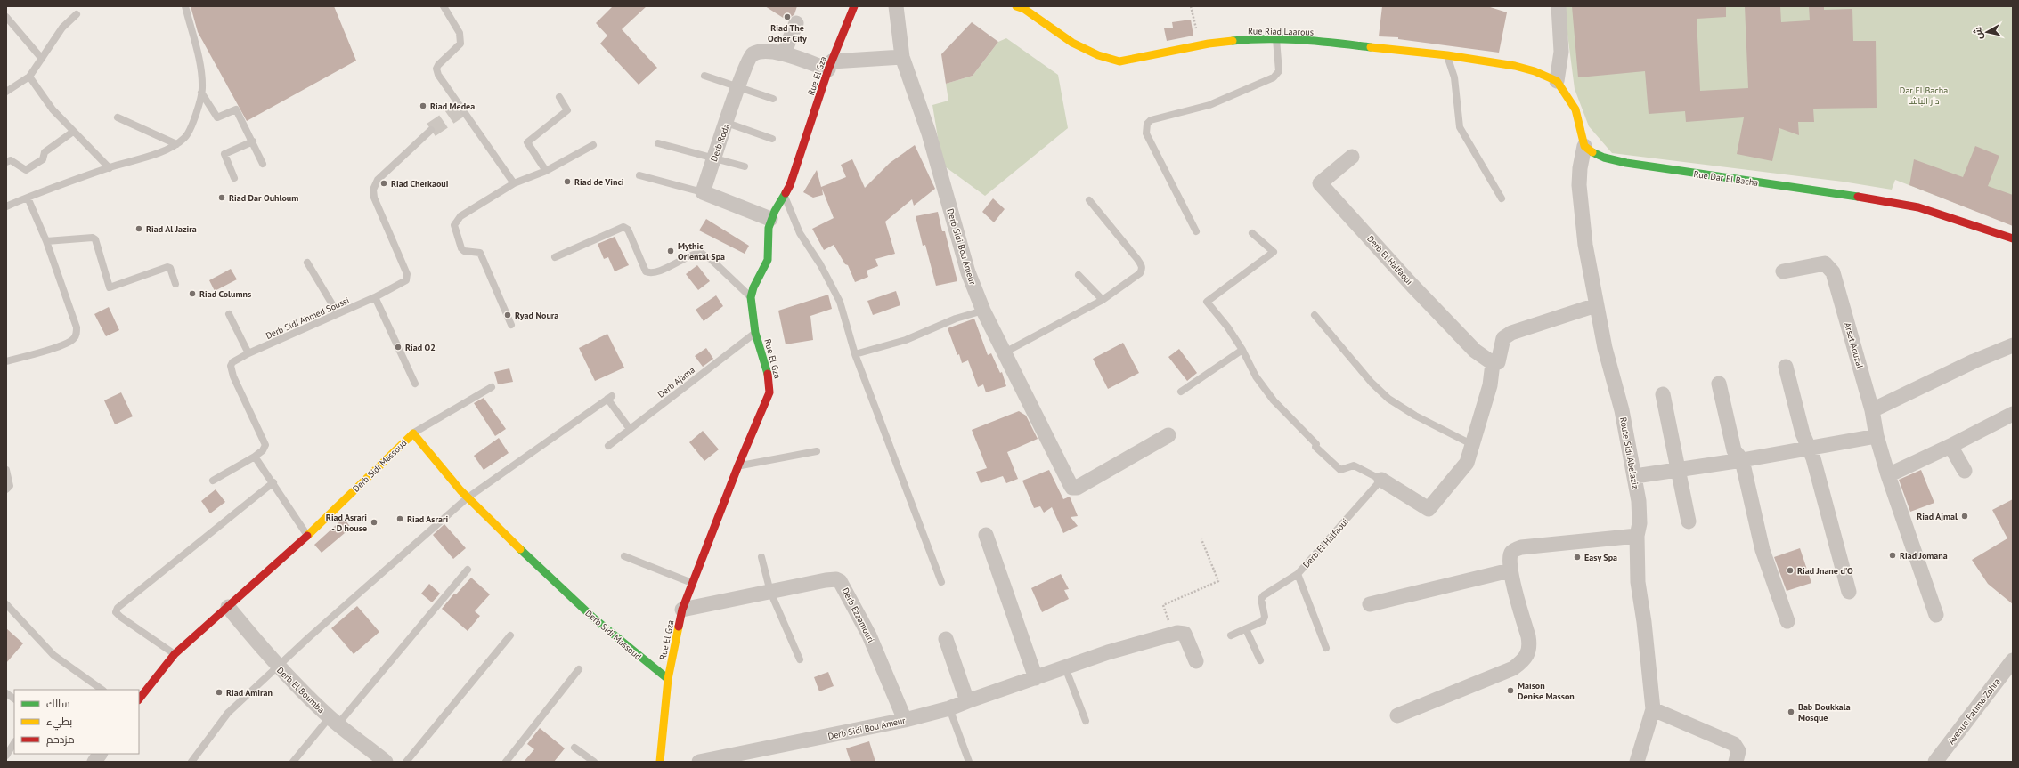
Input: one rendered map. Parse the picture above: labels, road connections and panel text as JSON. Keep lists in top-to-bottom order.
{
  "streets": {
    "street": [
      "Rue Riad Laarous",
      "Rue El Gza",
      "Derb Roda",
      "Rue Dar El Bacha",
      "Derb Sidi Bou Ameur",
      "Derb El Halfaoui",
      "Arset Aouzal",
      "Route Sidi Abelaziz",
      "Derb Sidi Massoud",
      "Derb Ezzamouri",
      "Derb El Boumba",
      "Avenue Fatima Zohra"
    ],
    "lane": ["Derb Sidi Ahmed Soussi", "Derb Ajama"]
  },
  "crossings": [
    ["Rue El Gza", "Derb Roda"],
    ["Rue El Gza", "Derb Ajama"],
    ["Rue El Gza", "Derb Sidi Massoud"],
    ["Rue El Gza", "Derb Ezzamouri"],
    ["Rue Dar El Bacha", "Route Sidi Abelaziz"],
    ["Derb Sidi Bou Ameur", "Derb Ezzamouri"],
    ["Derb Sidi Massoud", "Derb El Boumba"]
  ],
  "parks": ["Dar El Bacha دار الباشا"],
  "places": [
    "Riad The Ocher City",
    "Riad Medea",
    "Riad de Vinci",
    "Riad Cherkaoui",
    "Riad Dar Ouhloum",
    "Riad Al Jazira",
    "Mythic Oriental Spa",
    "Riad Columns",
    "Ryad Noura",
    "Riad O2",
    "Riad Ajmal",
    "Riad Asrari",
    "Riad Asrari - D house",
    "Riad Jomana",
    "Easy Spa",
    "Riad Jnane d'O",
    "Maison Denise Masson",
    "Riad Amiran",
    "Bab Doukkala Mosque"
  ],
  "legend": ["سالك", "بطيء", "مزدحم"],
  "north": "left"
}
